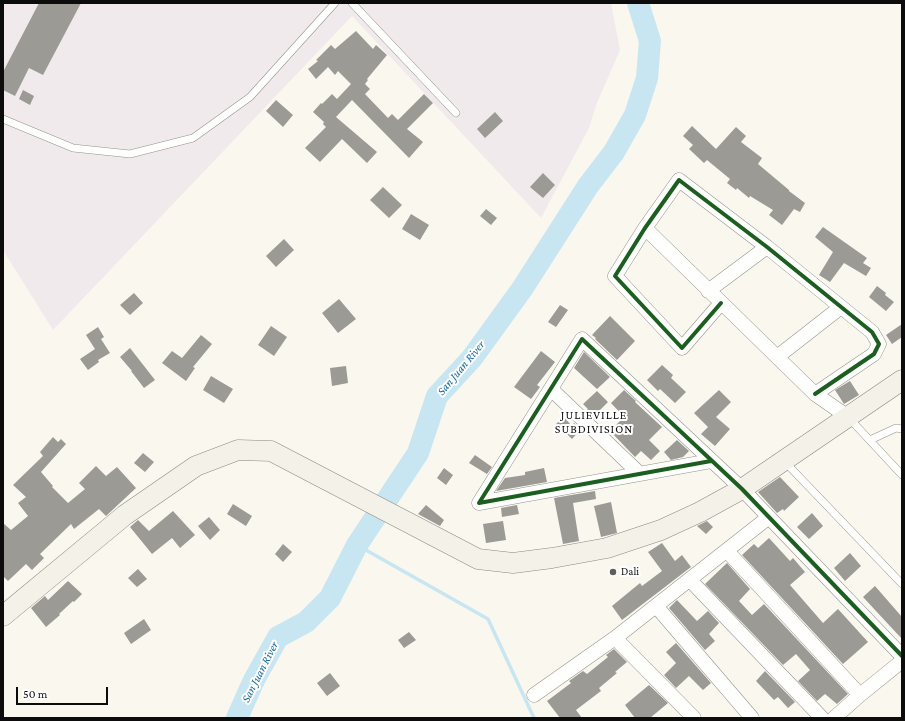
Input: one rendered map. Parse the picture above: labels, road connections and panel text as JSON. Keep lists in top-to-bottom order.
{
  "districts": ["JULIEVILLE SUBDIVISION"],
  "water": ["San Juan River"],
  "places": ["Dali"],
  "scale_bar": "50 m"
}
